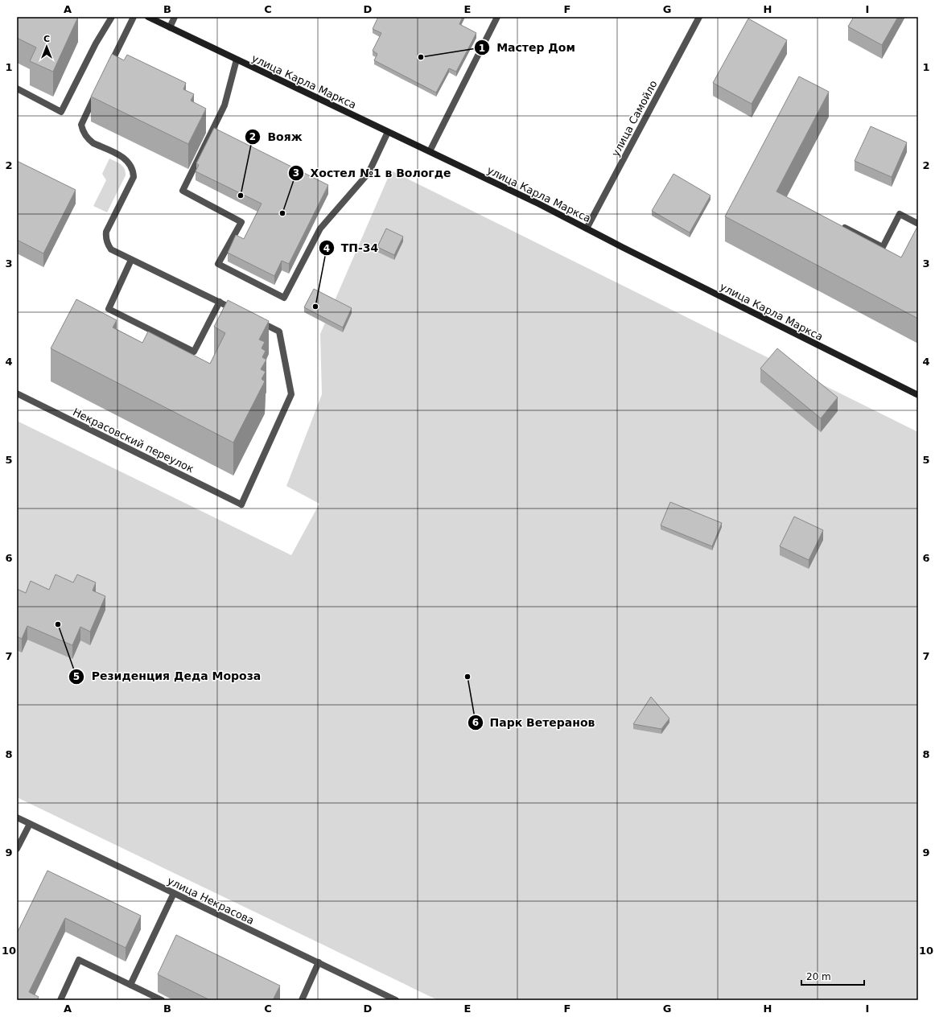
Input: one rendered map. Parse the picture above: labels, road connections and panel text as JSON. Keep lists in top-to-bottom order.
{
  "streets": {
    "street": [
      "улица Карла Маркса",
      "улица Самойло",
      "Некрасовский переулок",
      "улица Некрасова"
    ]
  },
  "crossings": [
    ["улица Карла Маркса", "улица Самойло"]
  ],
  "places": [
    "Мастер Дом",
    "Вояж",
    "Хостел №1 в Вологде",
    "ТП-34",
    "Резиденция Деда Мороза",
    "Парк Ветеранов"
  ],
  "scale_bar": "20 m",
  "north": "top",
  "grid": {
    "columns": [
      "A",
      "B",
      "C",
      "D",
      "E",
      "F",
      "G",
      "H",
      "I"
    ],
    "rows": [
      "1",
      "2",
      "3",
      "4",
      "5",
      "6",
      "7",
      "8",
      "9",
      "10"
    ]
  }
}
